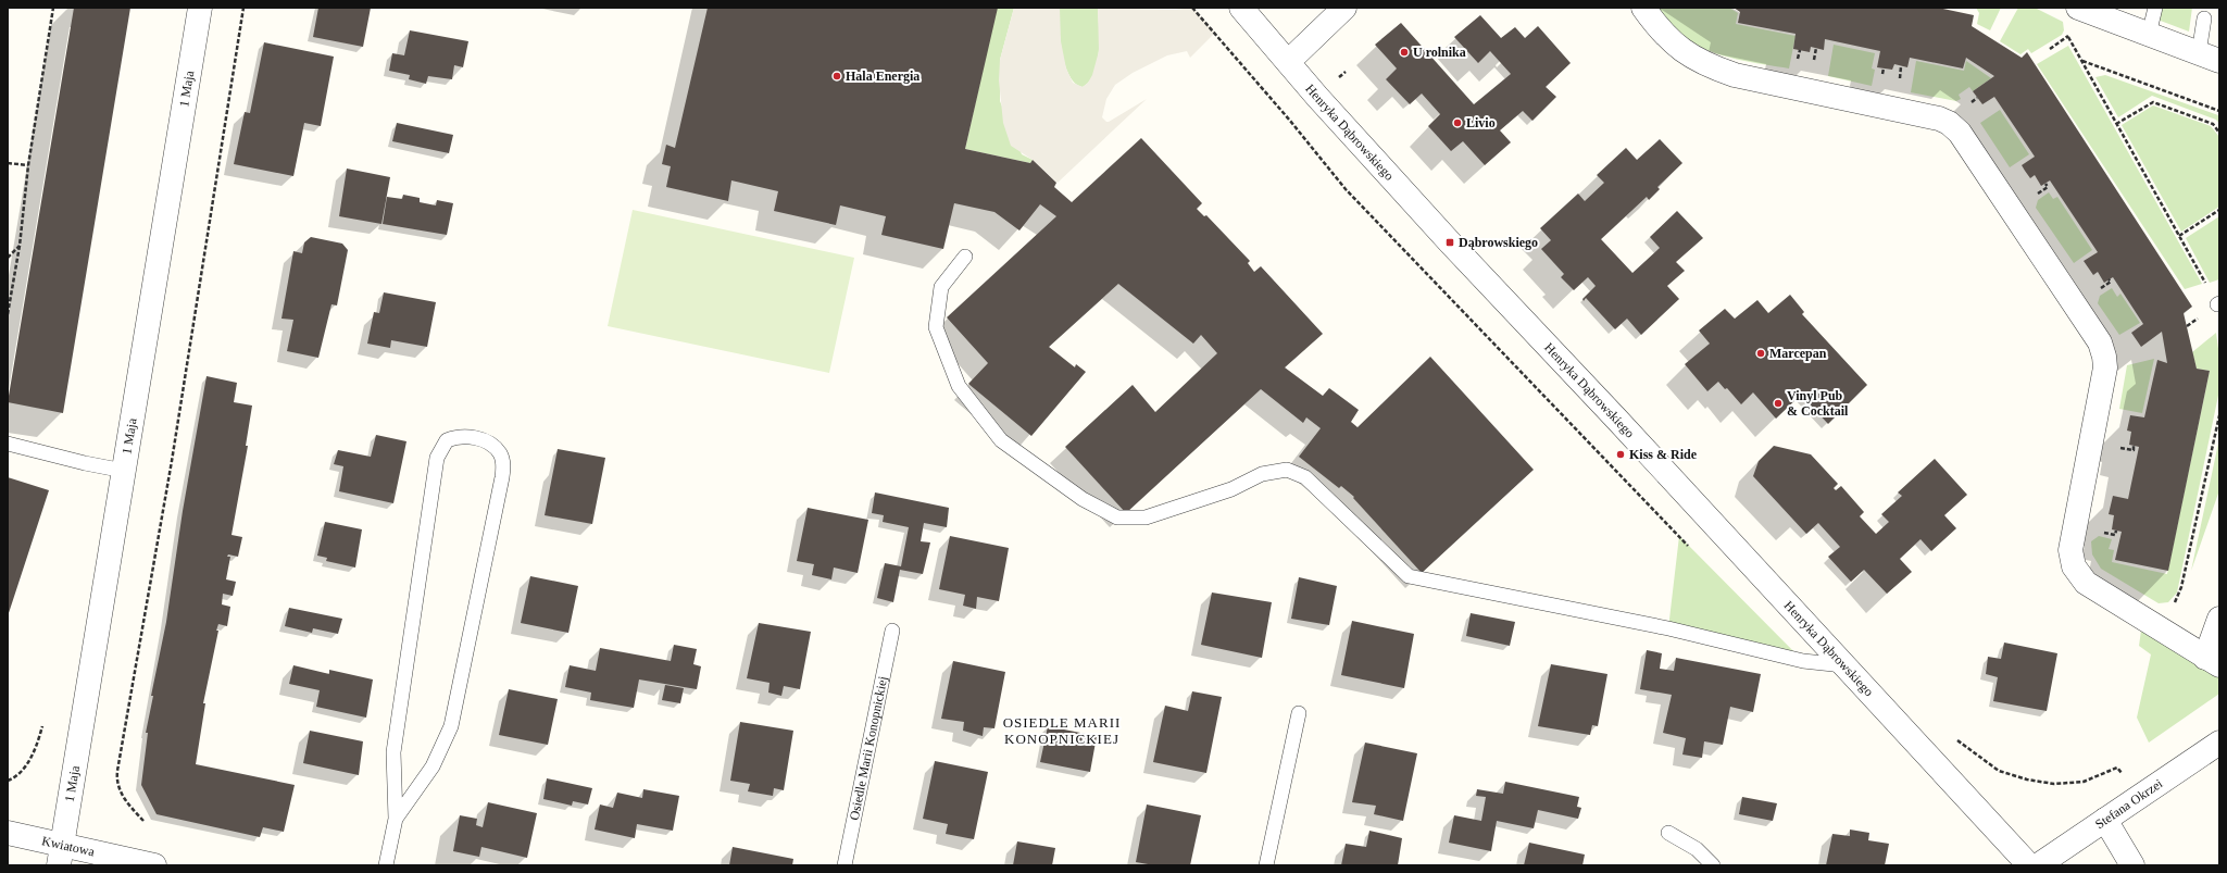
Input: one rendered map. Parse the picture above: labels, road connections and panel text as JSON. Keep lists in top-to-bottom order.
{
  "streets": {
    "street": [
      "1 Maja",
      "Henryka Dąbrowskiego",
      "Stefana Okrzei",
      "Kwiatowa"
    ],
    "lane": ["Osiedle Marii Konopnickiej"]
  },
  "crossings": [
    ["1 Maja", "Kwiatowa"]
  ],
  "districts": ["OSIEDLE MARII KONOPNICKIEJ"],
  "places": {
    "other": [
      "U rolnika",
      "Hala Energia",
      "Livio",
      "Marcepan",
      "Vinyl Pub & Cocktail",
      "Kiss & Ride"
    ],
    "transit": ["Dąbrowskiego"]
  }
}
